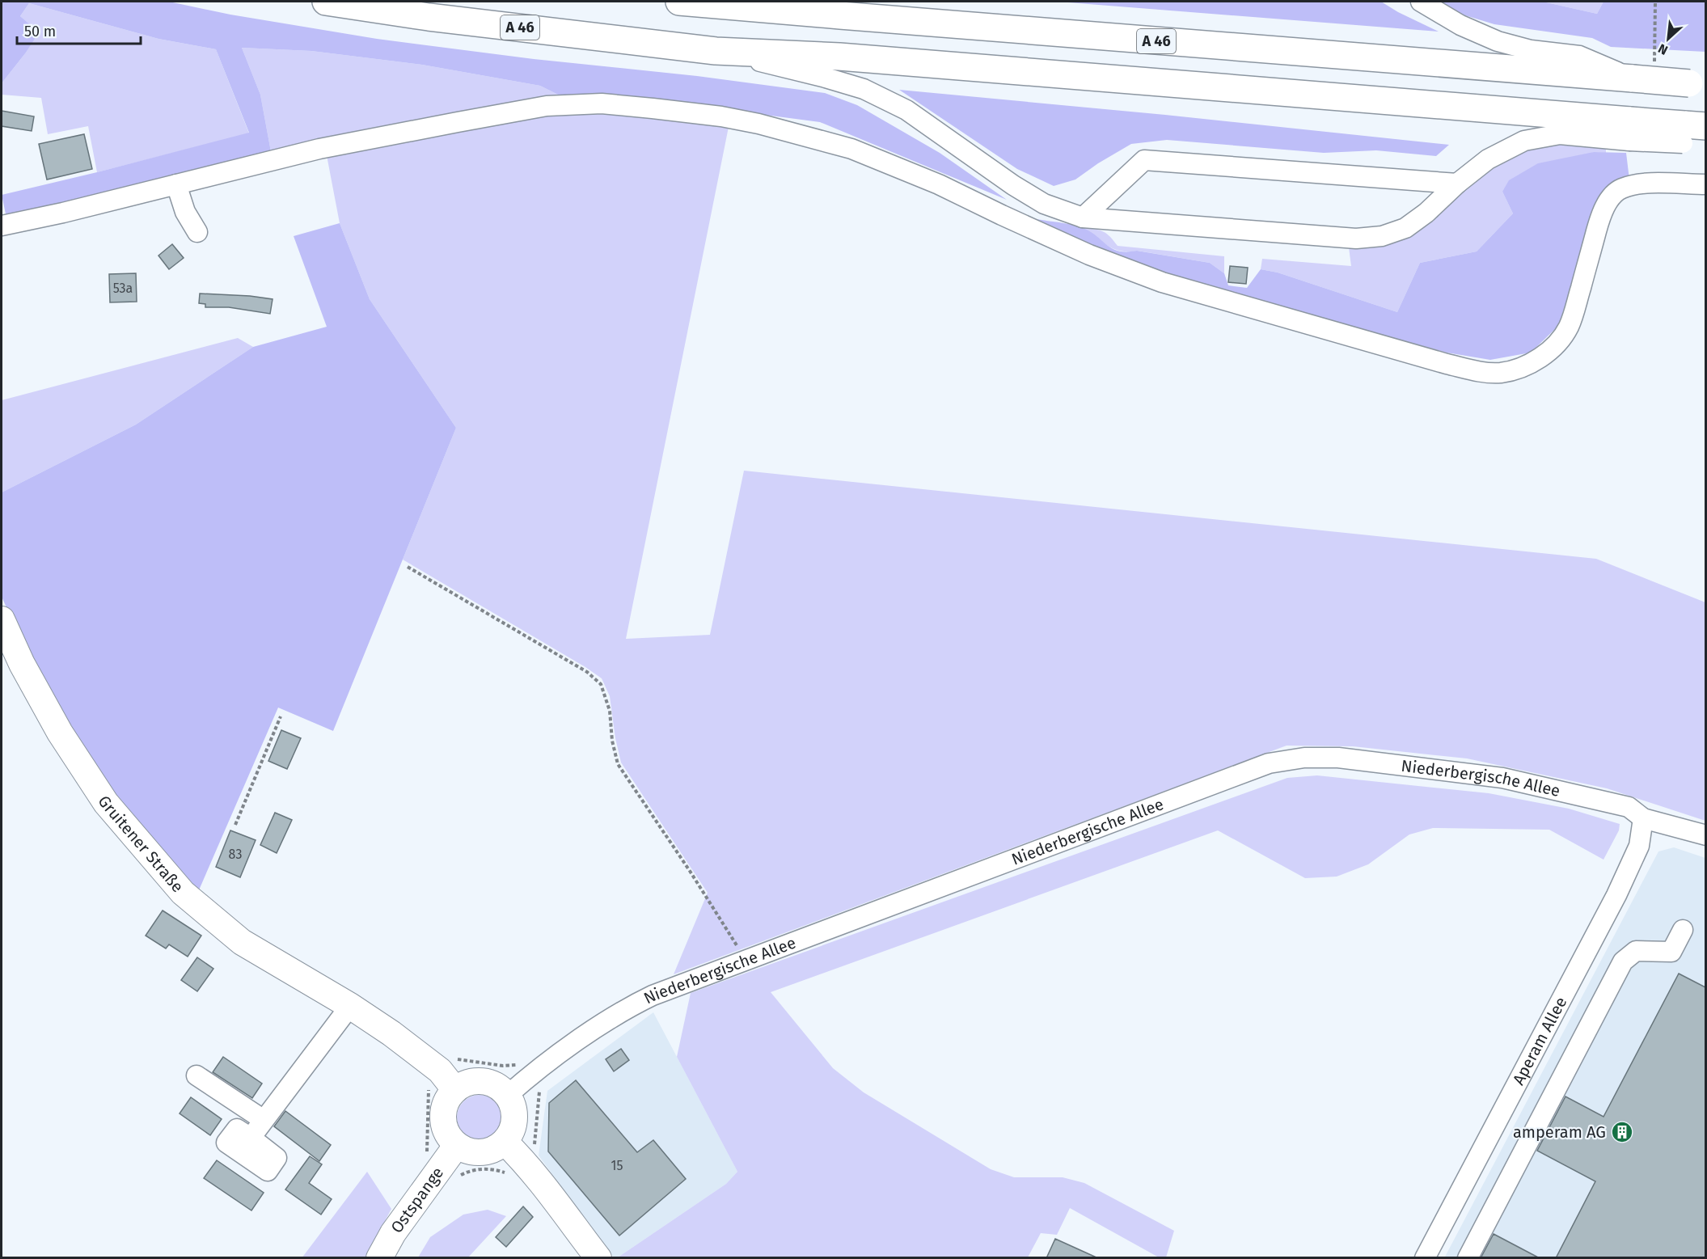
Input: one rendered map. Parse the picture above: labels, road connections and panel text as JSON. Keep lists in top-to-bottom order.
{
  "streets": {
    "highway": ["A 46"],
    "main road": ["Gruitener Straße", "Ostspange"],
    "street": ["Niederbergische Allee", "Aperam Allee"]
  },
  "crossings": [
    ["Niederbergische Allee", "Gruitener Straße"],
    ["Niederbergische Allee", "Aperam Allee"],
    ["Niederbergische Allee", "Ostspange"],
    ["Gruitener Straße", "Ostspange"]
  ],
  "places": {
    "building": ["amperam AG"]
  },
  "house_numbers": ["53a", "83", "15"],
  "scale_bar": "50 m",
  "north": "bottom left"
}
